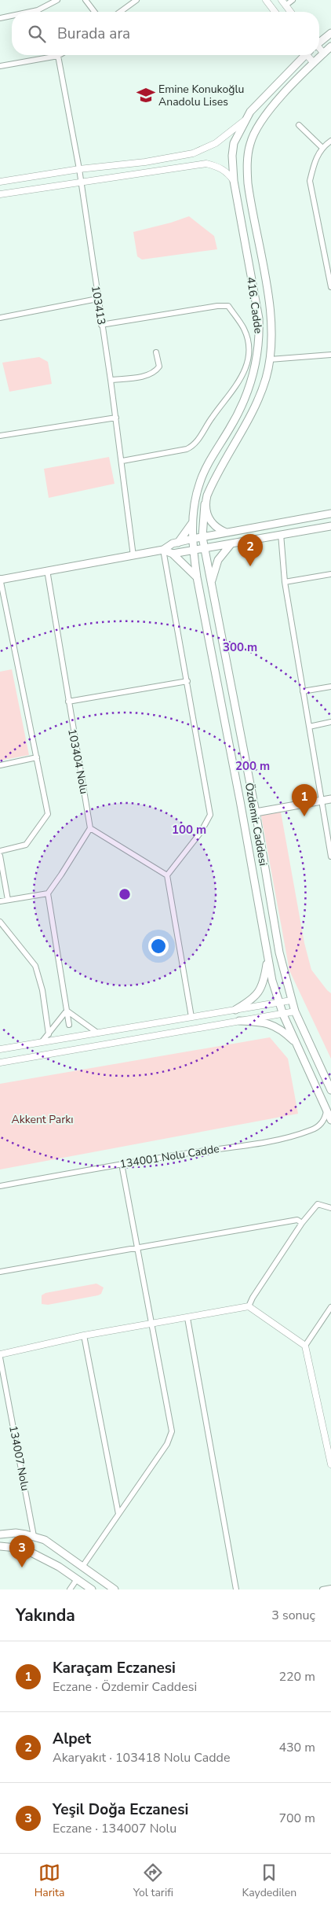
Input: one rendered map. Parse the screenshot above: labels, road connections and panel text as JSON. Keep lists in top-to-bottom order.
{
  "streets": {
    "main road": ["416. Cadde", "Özdemir Caddesi"],
    "street": [
      "103413",
      "103404 Nolu",
      "134001 Nolu Cadde",
      "134007 Nolu"
    ]
  },
  "crossings": [
    ["103413", "416. Cadde"],
    ["416. Cadde", "Özdemir Caddesi"],
    ["Özdemir Caddesi", "134001 Nolu Cadde"]
  ],
  "parks": ["Akkent Parkı"],
  "places": {
    "school or university": ["Emine Konukoğlu Anadolu Lises"]
  },
  "page": {
    "search": "Burada ara",
    "pins": ["2", "1", "3"],
    "heading": ["Yakında", "3 sonuç"],
    "list": [
      {
        "mark": "1",
        "name": "Karaçam Eczanesi",
        "note": "Eczane · Özdemir Caddesi",
        "value": "220 m"
      },
      {
        "mark": "2",
        "name": "Alpet",
        "note": "Akaryakıt · 103418 Nolu Cadde",
        "value": "430 m"
      },
      {
        "mark": "3",
        "name": "Yeşil Doğa Eczanesi",
        "note": "Eczane · 134007 Nolu",
        "value": "700 m"
      }
    ],
    "nav": ["Harita", "Yol tarifi", "Kaydedilen"]
  },
  "rings": ["300 m", "200 m", "100 m"]
}
